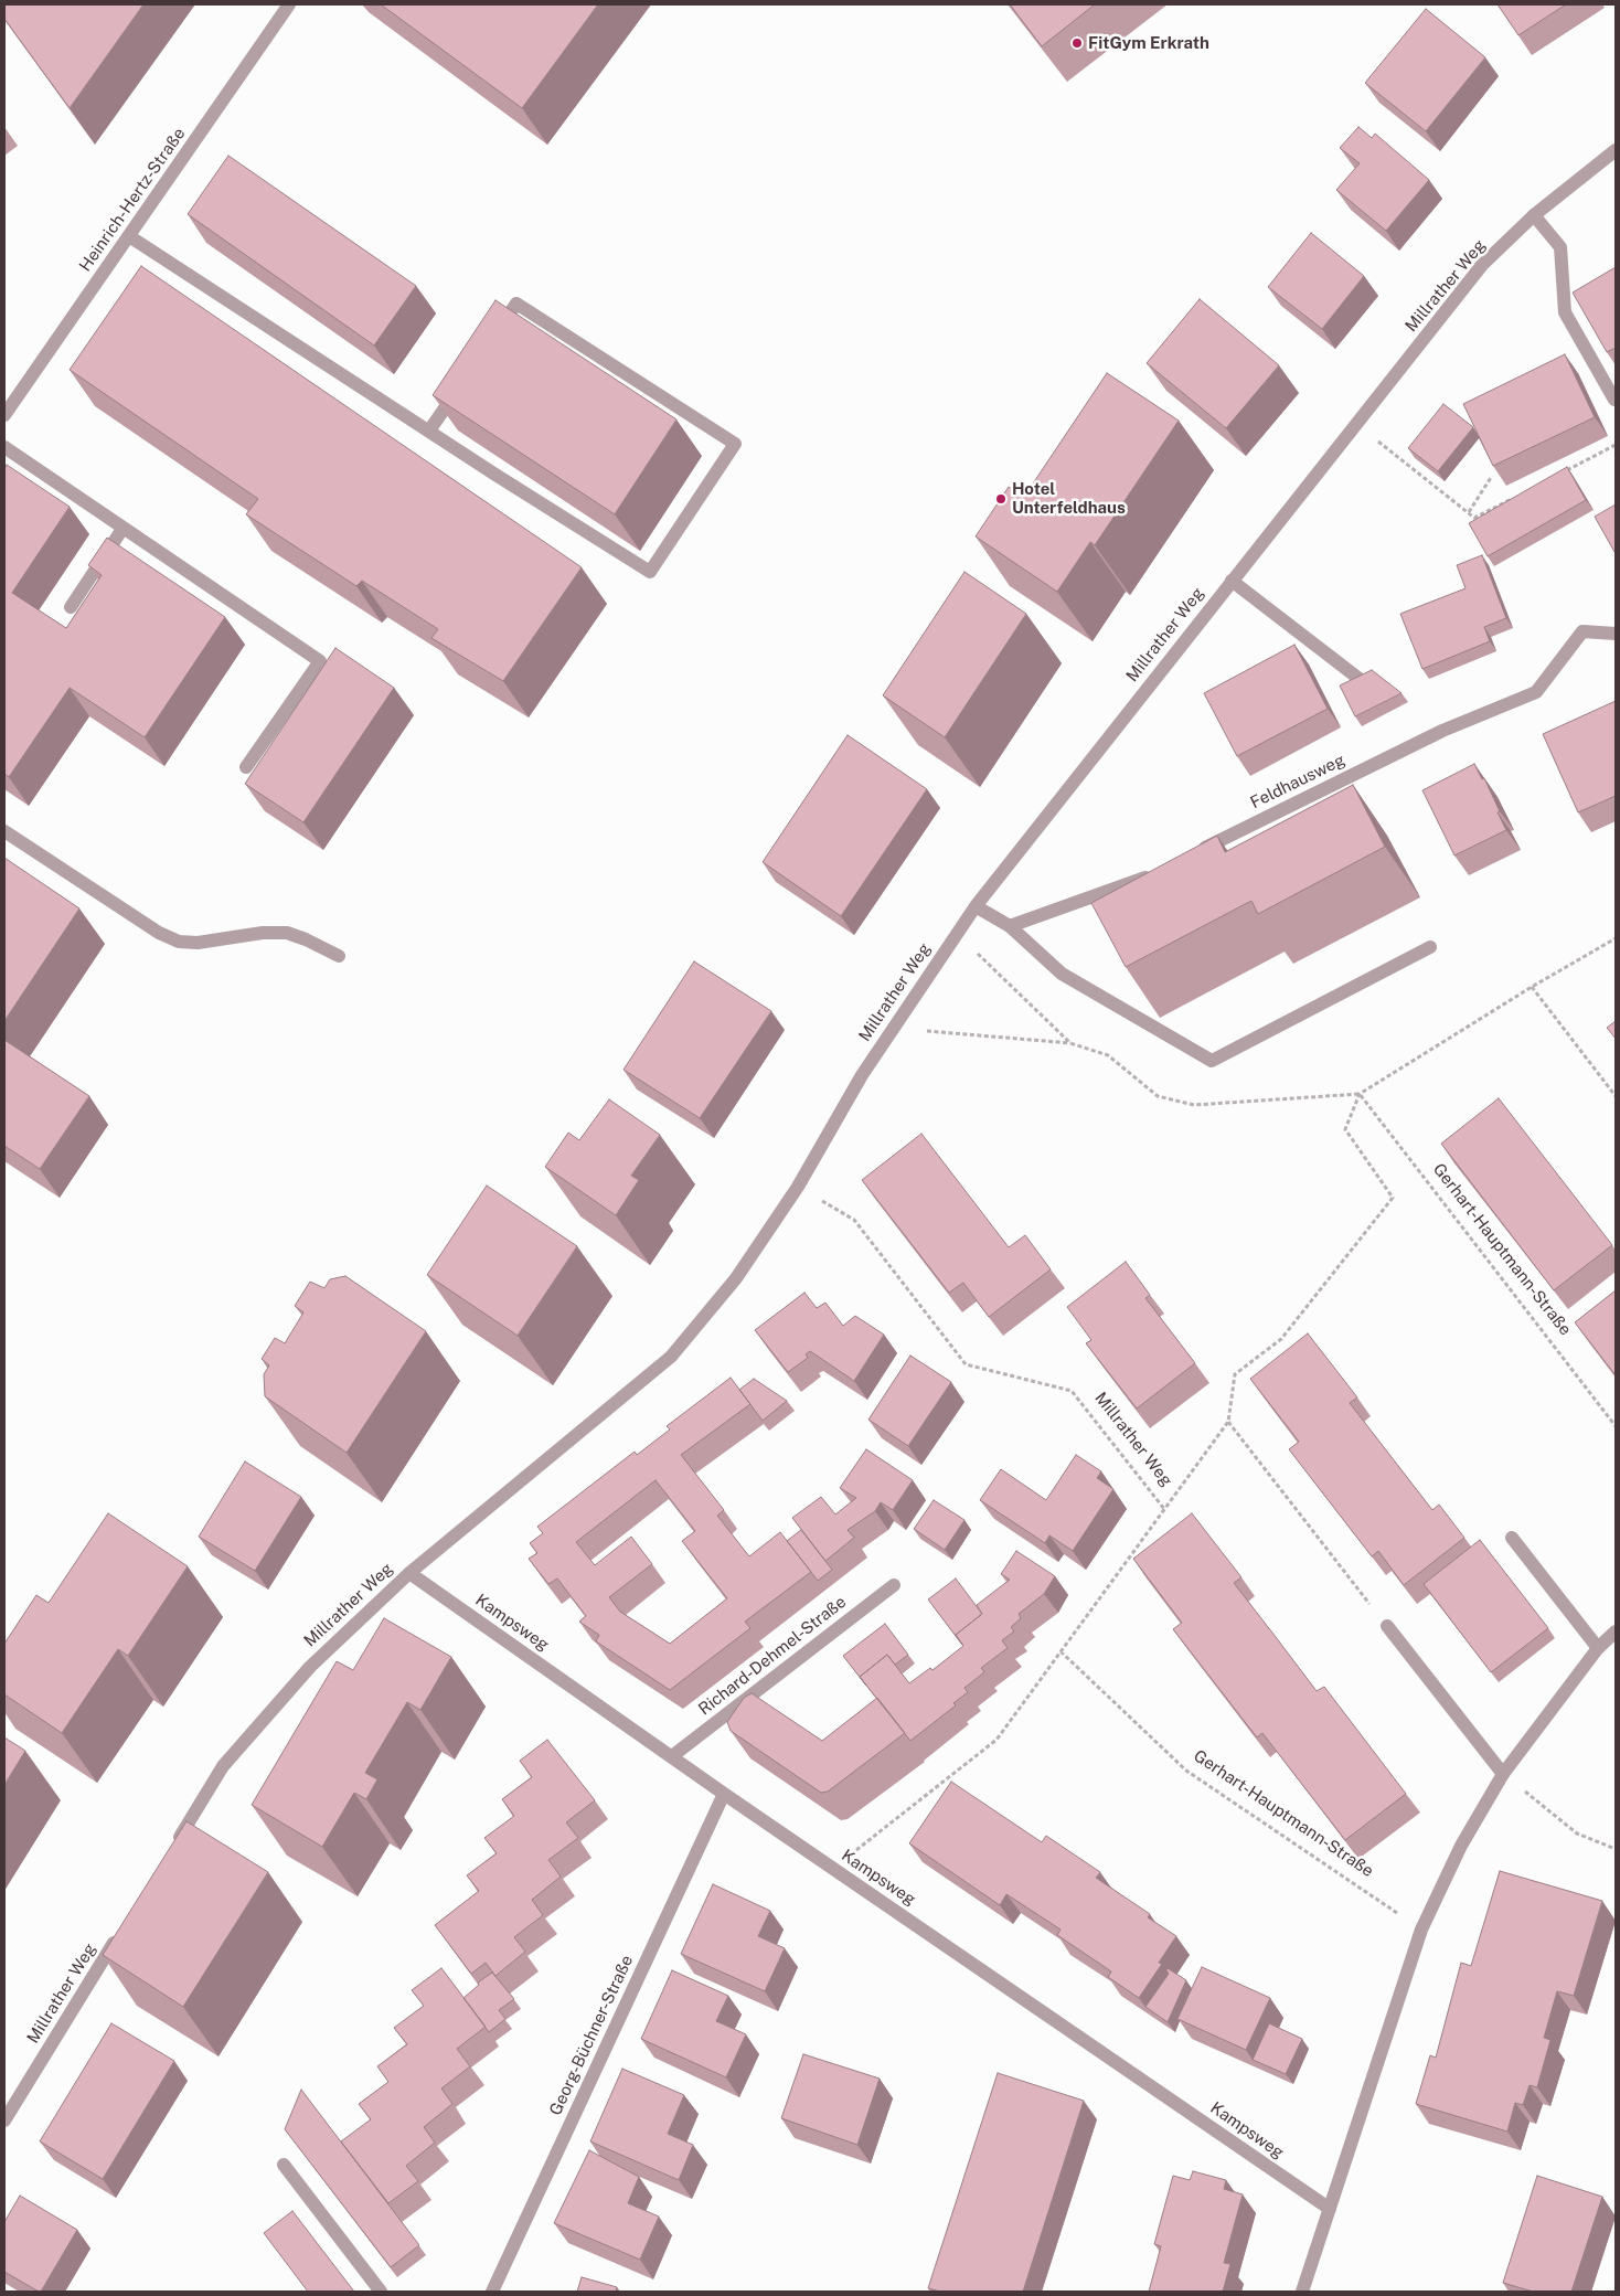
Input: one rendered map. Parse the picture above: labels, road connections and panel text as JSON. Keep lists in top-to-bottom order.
{
  "streets": {
    "street": [
      "Heinrich-Hertz-Straße",
      "Millrather Weg",
      "Feldhausweg",
      "Kampsweg",
      "Richard-Dehmel-Straße",
      "Georg-Büchner-Straße"
    ],
    "path": ["Gerhart-Hauptmann-Straße"]
  },
  "crossings": [
    ["Millrather Weg", "Gerhart-Hauptmann-Straße"],
    ["Millrather Weg", "Kampsweg"],
    ["Kampsweg", "Richard-Dehmel-Straße"],
    ["Kampsweg", "Georg-Büchner-Straße"]
  ],
  "places": ["FitGym Erkrath", "Hotel Unterfeldhaus"]
}
